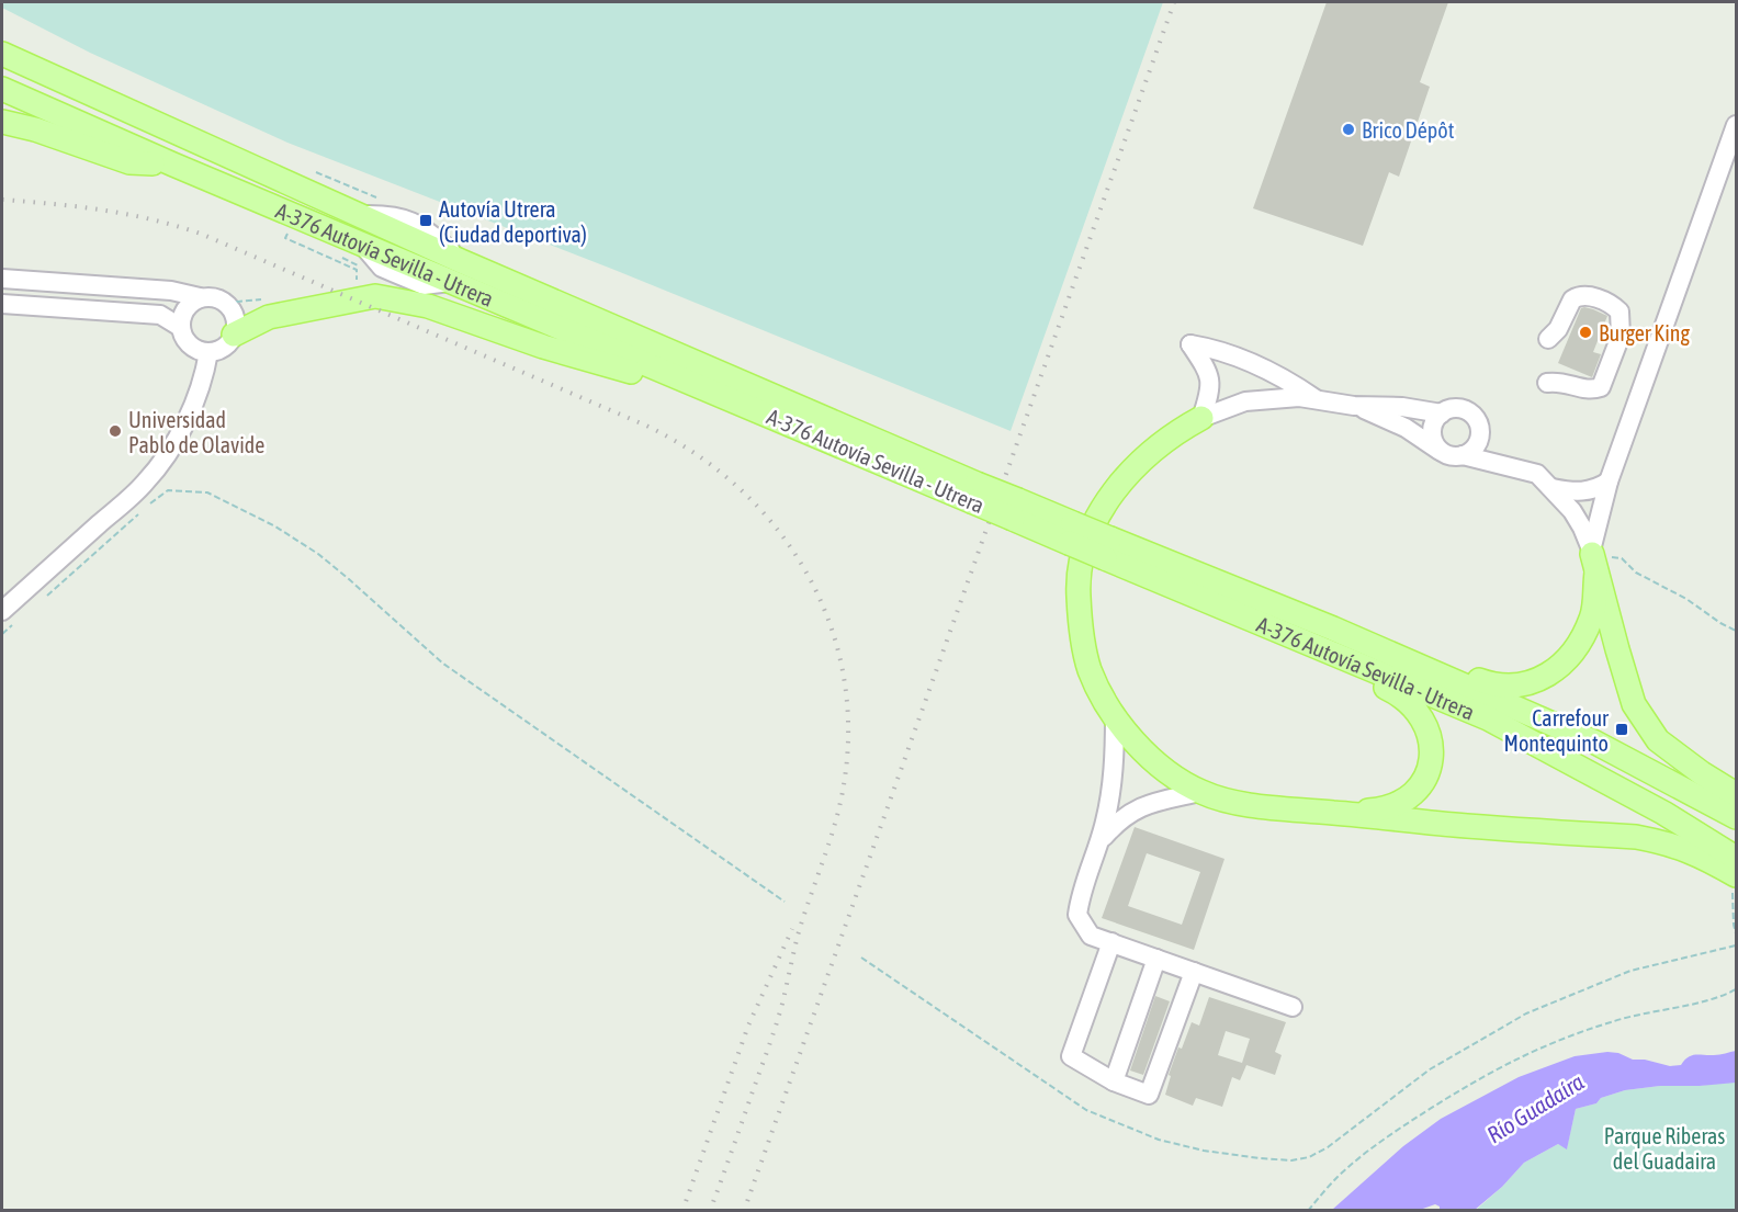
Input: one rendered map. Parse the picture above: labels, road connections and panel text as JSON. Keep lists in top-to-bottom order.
{
  "streets": {
    "main road": ["A-376 Autovía Sevilla - Utrera"]
  },
  "water": ["Río Guadaíra"],
  "parks": ["Parque Riberas del Guadaira"],
  "places": {
    "other": ["Brico Dépôt", "Burger King", "Universidad Pablo de Olavide"],
    "transit": ["Autovía Utrera (Ciudad deportiva)", "Carrefour Montequinto"]
  }
}
